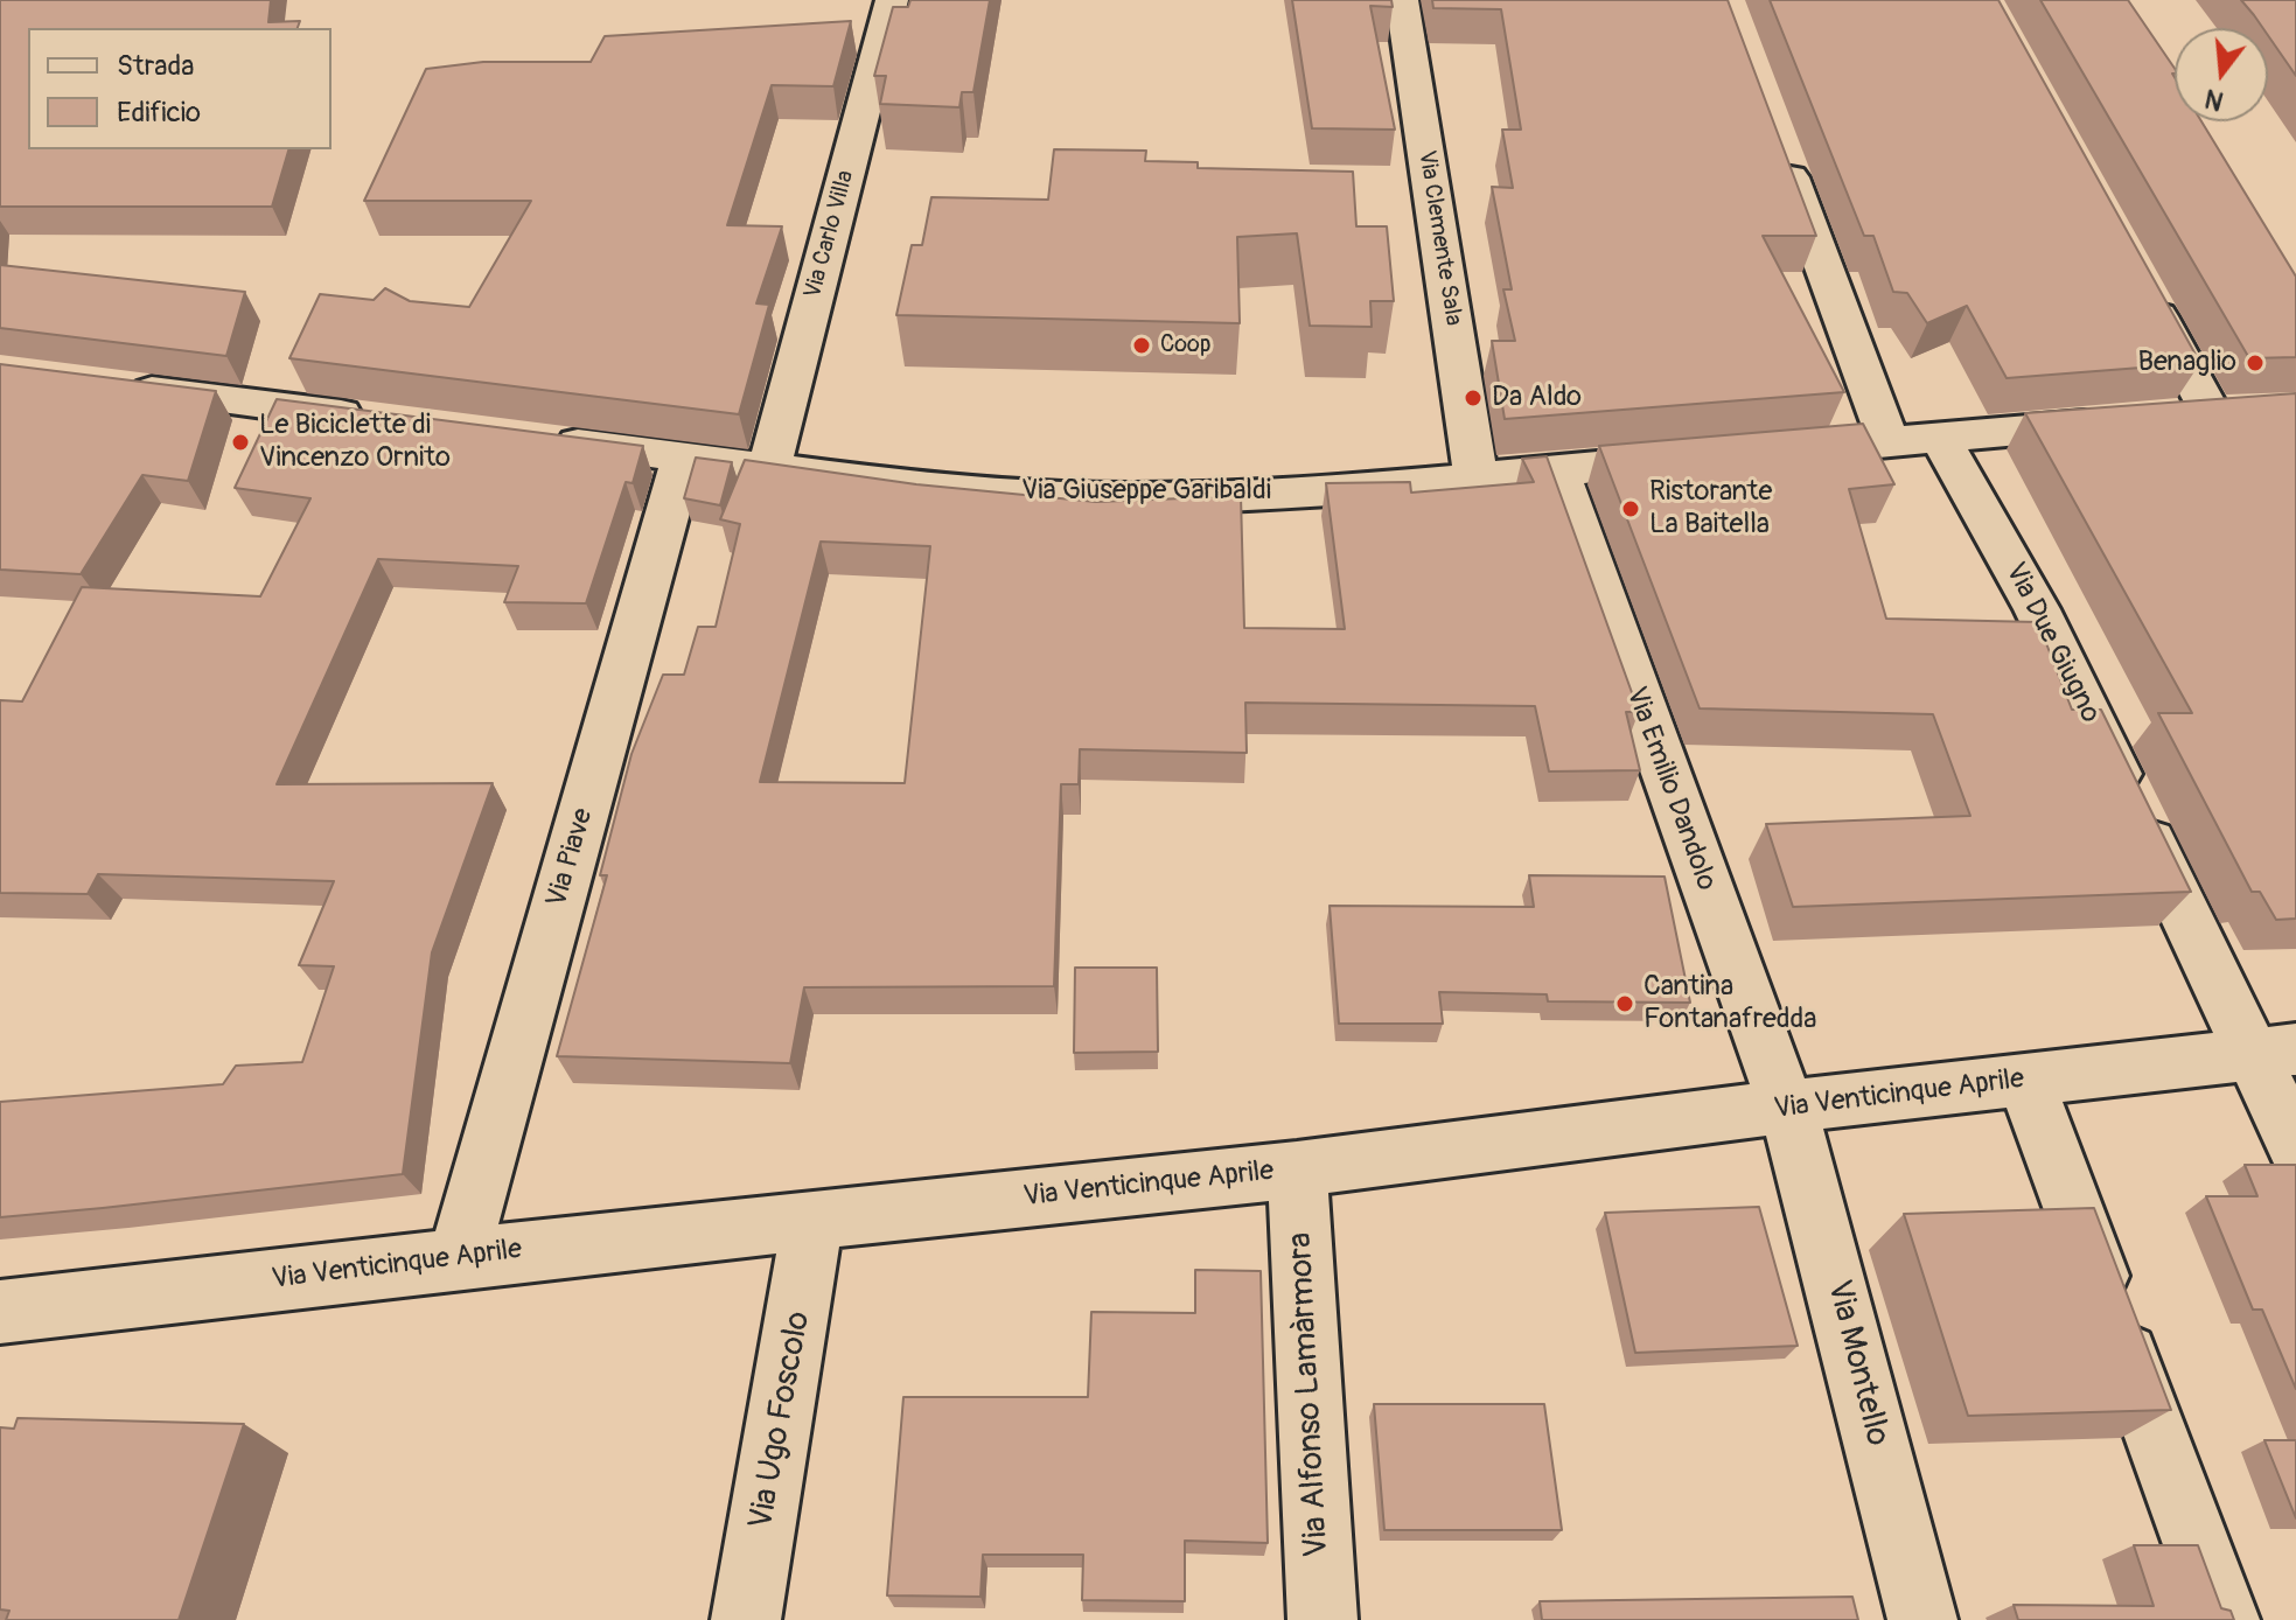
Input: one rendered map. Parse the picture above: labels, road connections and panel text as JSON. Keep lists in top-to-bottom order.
{
  "streets": {
    "street": [
      "Via Carlo Villa",
      "Via Clemente Sala",
      "Via Giuseppe Garibaldi",
      "Via Due Giugno",
      "Via Emilio Dandolo",
      "Via Piave",
      "Via Venticinque Aprile",
      "Via Montello",
      "Via Alfonso Lamàrmora",
      "Via Ugo Foscolo"
    ]
  },
  "crossings": [
    ["Via Carlo Villa", "Via Giuseppe Garibaldi"],
    ["Via Clemente Sala", "Via Giuseppe Garibaldi"],
    ["Via Giuseppe Garibaldi", "Via Emilio Dandolo"],
    ["Via Giuseppe Garibaldi", "Via Piave"],
    ["Via Due Giugno", "Via Venticinque Aprile"],
    ["Via Emilio Dandolo", "Via Venticinque Aprile"],
    ["Via Emilio Dandolo", "Via Montello"],
    ["Via Piave", "Via Venticinque Aprile"],
    ["Via Venticinque Aprile", "Via Montello"],
    ["Via Venticinque Aprile", "Via Alfonso Lamàrmora"],
    ["Via Venticinque Aprile", "Via Ugo Foscolo"]
  ],
  "places": [
    "Coop",
    "Benaglio",
    "Da Aldo",
    "Le Biciclette di Vincenzo Ornito",
    "Ristorante La Baitella",
    "Cantina Fontanafredda"
  ],
  "legend": ["Strada", "Edificio"],
  "north": "bottom"
}
